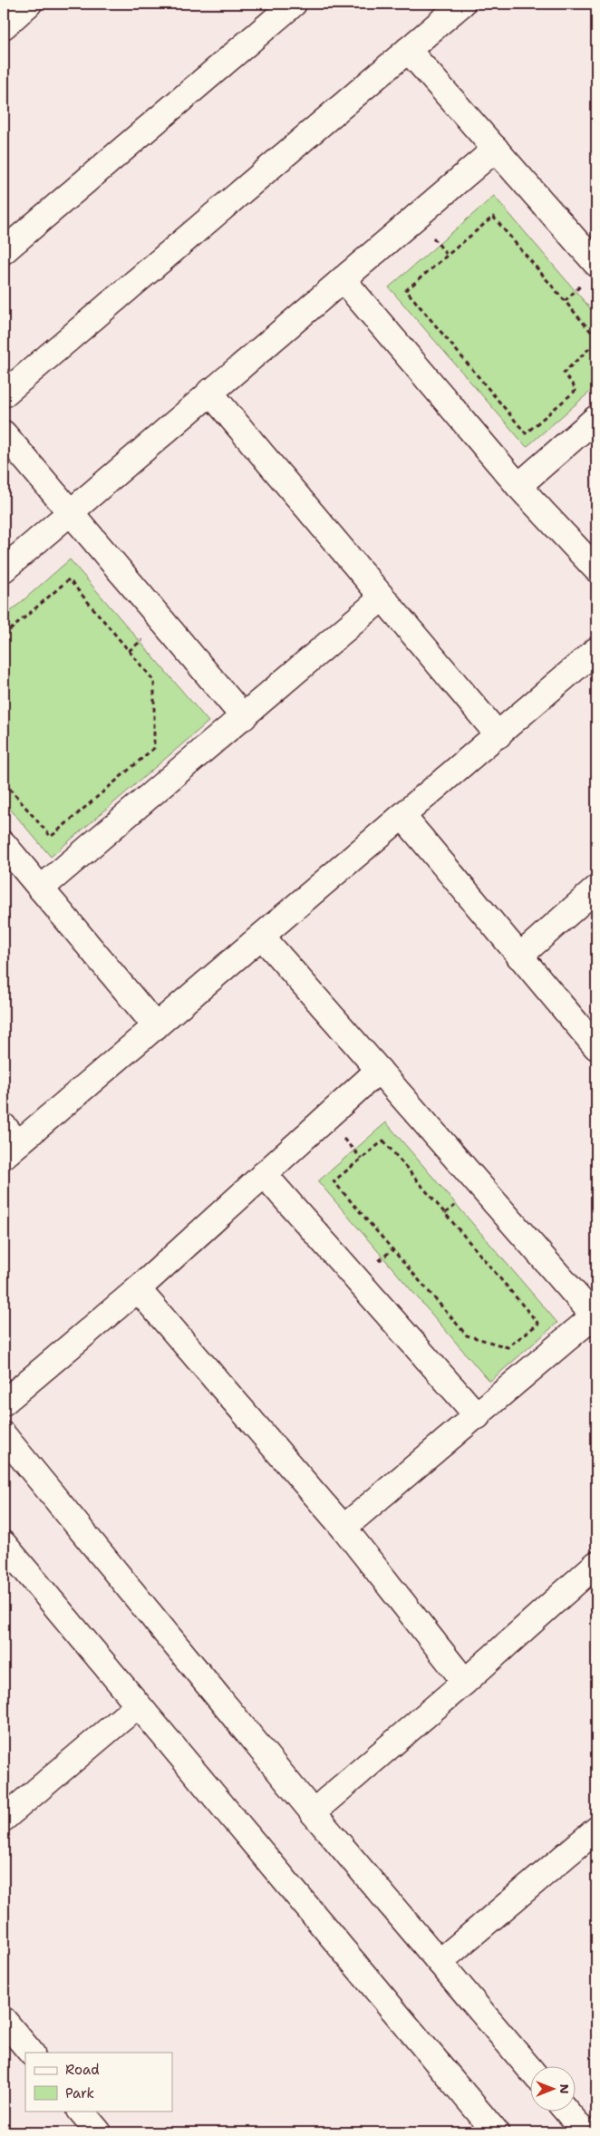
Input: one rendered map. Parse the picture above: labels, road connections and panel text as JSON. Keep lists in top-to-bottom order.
{
  "legend": ["Road", "Park"],
  "north": "right"
}
